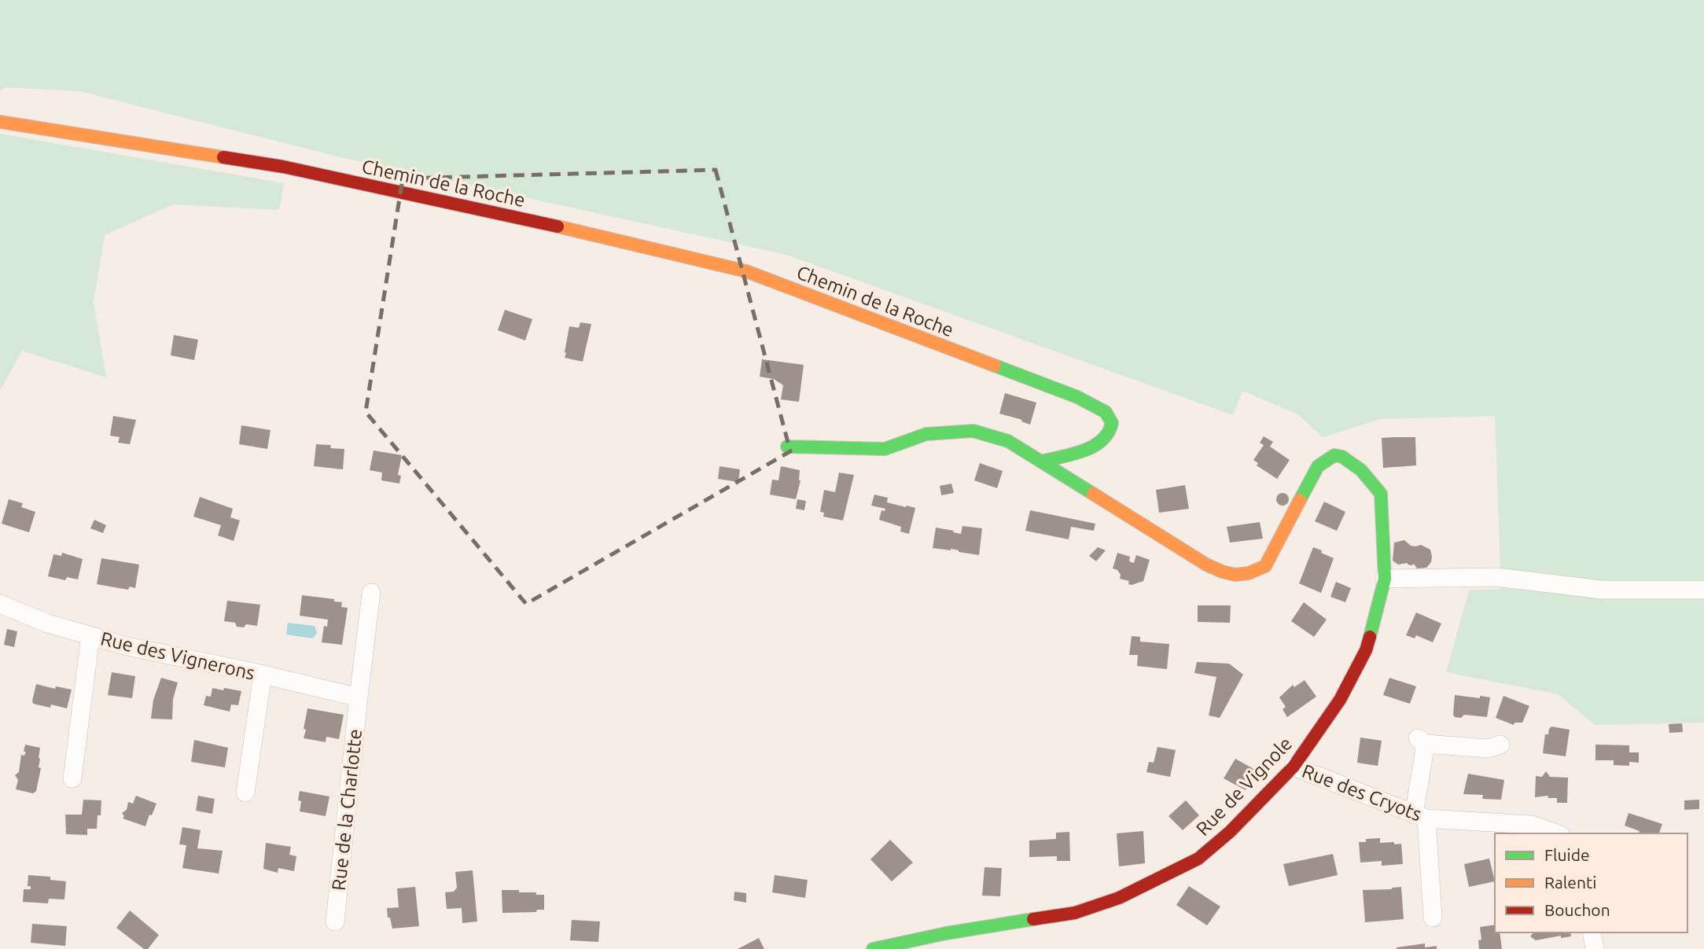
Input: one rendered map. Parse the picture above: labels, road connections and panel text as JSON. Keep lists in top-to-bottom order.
{
  "streets": {
    "street": [
      "Chemin de la Roche",
      "Rue des Vignerons",
      "Rue de Vignole",
      "Rue des Cryots",
      "Rue de la Charlotte"
    ]
  },
  "crossings": [
    ["Rue des Vignerons", "Rue de la Charlotte"],
    ["Rue de Vignole", "Rue des Cryots"]
  ],
  "legend": ["Fluide", "Ralenti", "Bouchon"]
}
